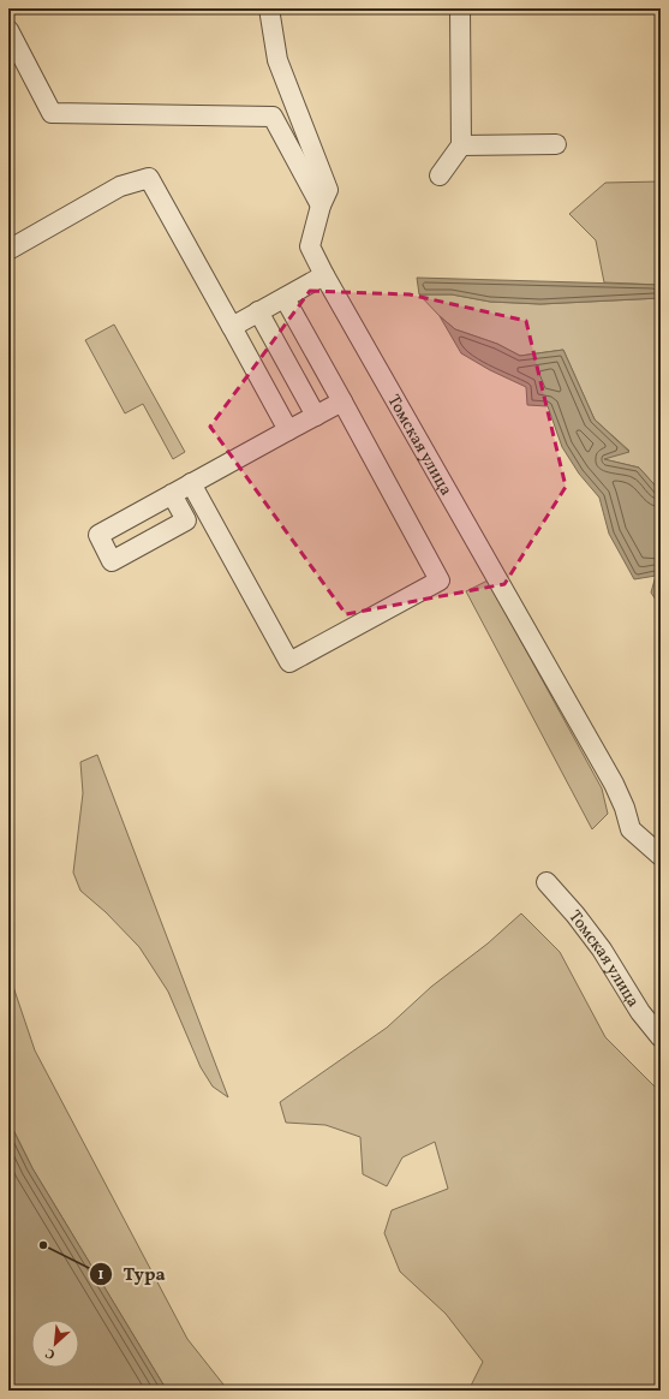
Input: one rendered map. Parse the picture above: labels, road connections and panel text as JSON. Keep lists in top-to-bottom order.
{
  "streets": {
    "street": ["Томская улица"]
  },
  "places": ["Тура"],
  "north": "bottom left"
}
